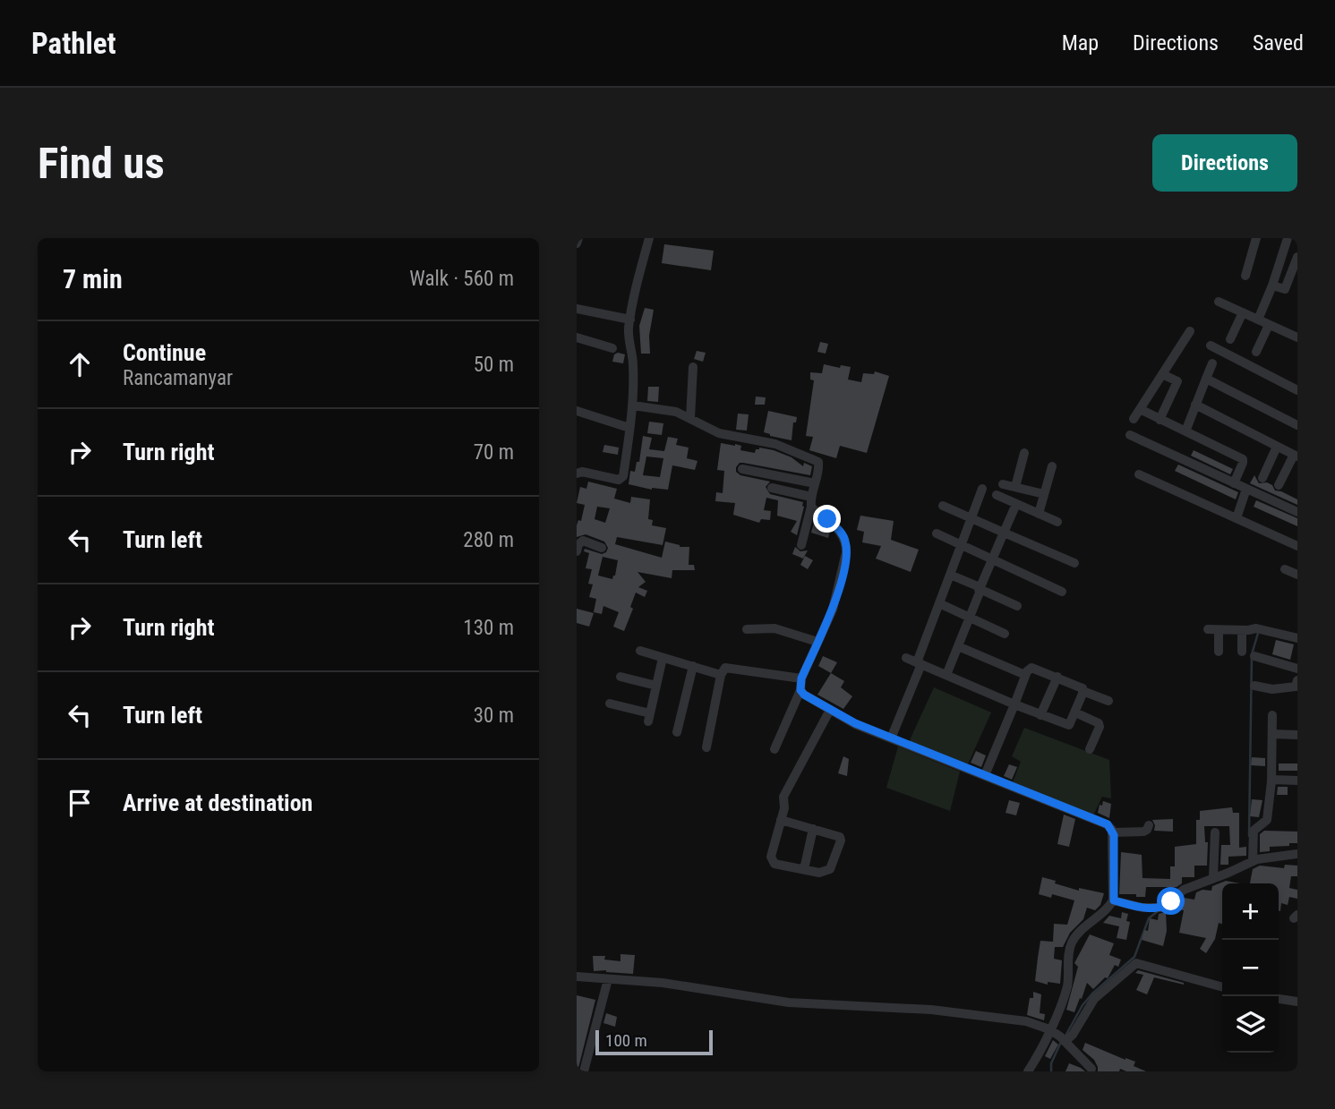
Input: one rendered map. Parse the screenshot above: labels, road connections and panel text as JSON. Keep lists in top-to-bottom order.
{
  "scale_bar": "100 m",
  "page": {
    "header": "Pathlet",
    "nav": ["Map", "Directions", "Saved"],
    "buttons": "Directions",
    "title": "Find us",
    "heading": ["7 min", "Walk · 560 m"],
    "list": [
      ["Continue", "Rancamanyar", "50 m"],
      ["Turn right", "70 m"],
      ["Turn left", "280 m"],
      ["Turn right", "130 m"],
      ["Turn left", "30 m"],
      "Arrive at destination"
    ],
    "map_buttons": ["+", "−"],
    "scale": "100 m"
  }
}
